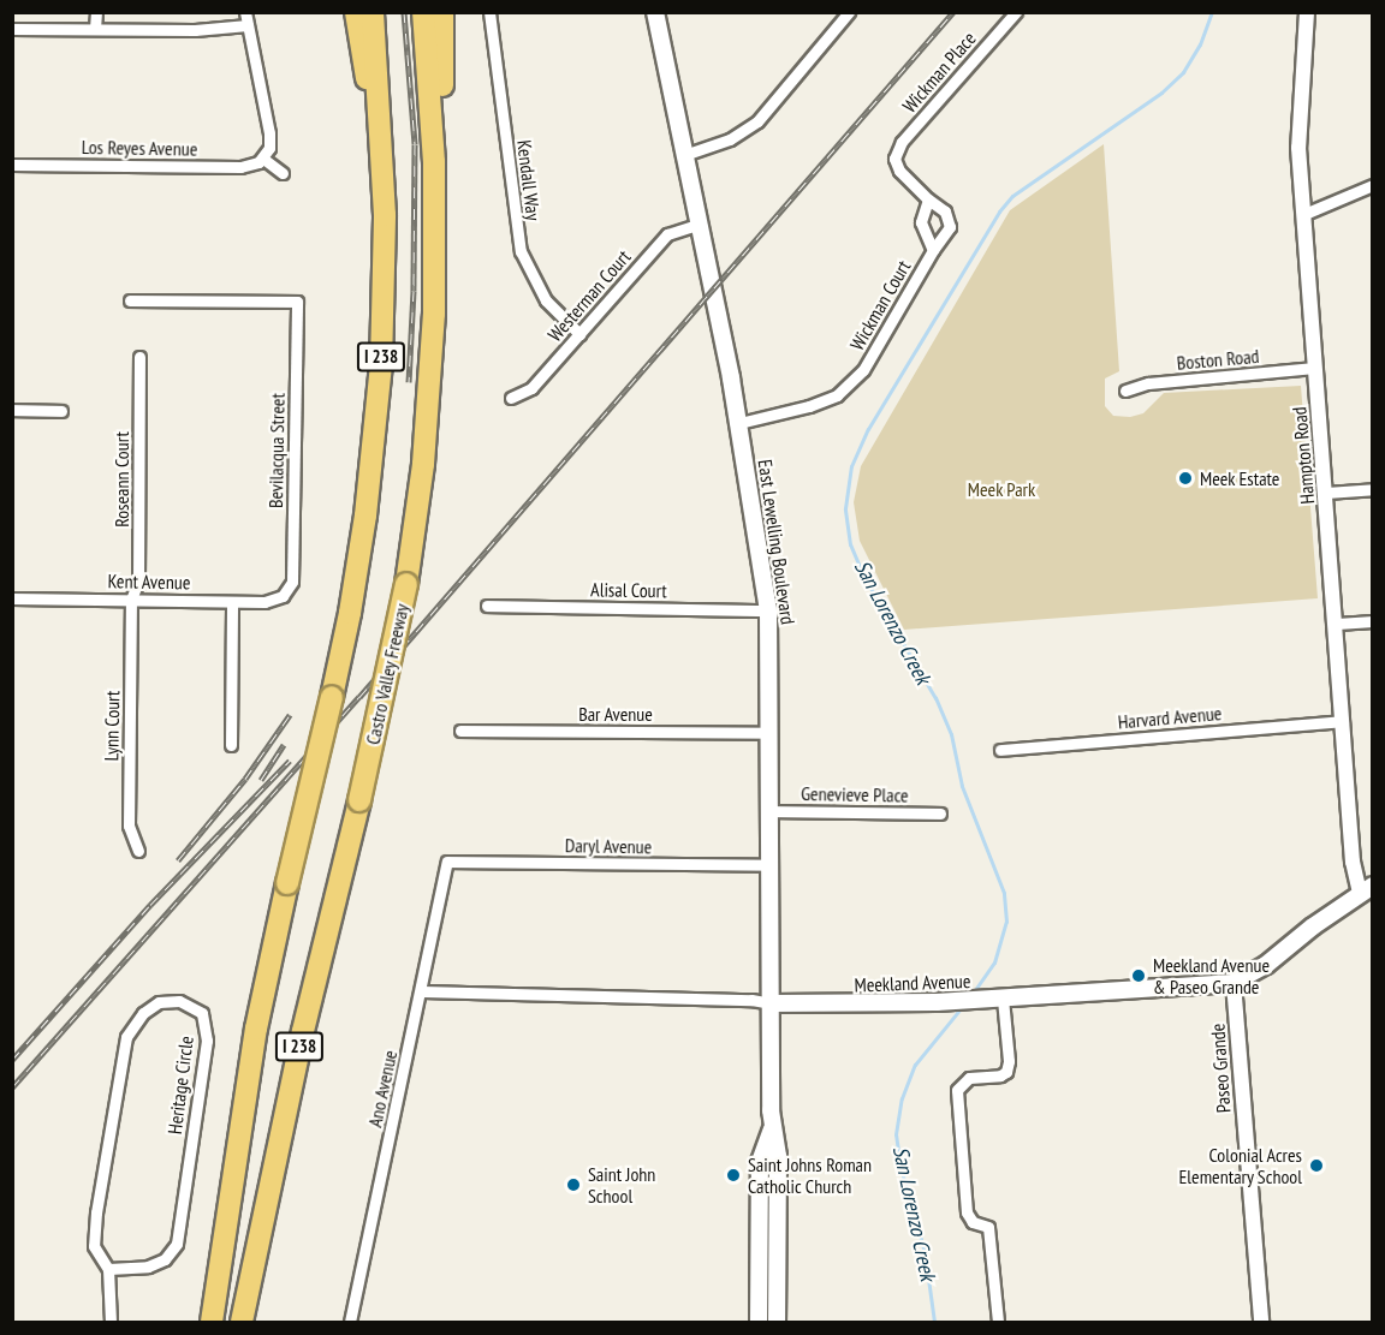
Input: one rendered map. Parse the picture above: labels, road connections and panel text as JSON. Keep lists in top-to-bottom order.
{
  "streets": {
    "highway": ["I 238", "Castro Valley Freeway"],
    "main road": ["East Lewelling Boulevard", "Meekland Avenue"],
    "street": [
      "Wickman Place",
      "Los Reyes Avenue",
      "Kendall Way",
      "Westerman Court",
      "Wickman Court",
      "Boston Road",
      "Bevilacqua Street",
      "Hampton Road",
      "Roseann Court",
      "Kent Avenue",
      "Alisal Court",
      "Bar Avenue",
      "Harvard Avenue",
      "Lynn Court",
      "Genevieve Place",
      "Daryl Avenue",
      "Paseo Grande",
      "Heritage Circle",
      "Ano Avenue"
    ]
  },
  "crossings": [
    ["Wickman Place", "Wickman Court"],
    ["Kendall Way", "Westerman Court"],
    ["Westerman Court", "East Lewelling Boulevard"],
    ["Wickman Court", "East Lewelling Boulevard"],
    ["Boston Road", "Hampton Road"],
    ["Bevilacqua Street", "Kent Avenue"],
    ["Hampton Road", "Harvard Avenue"],
    ["Hampton Road", "Meekland Avenue"],
    ["Roseann Court", "Kent Avenue"],
    ["Roseann Court", "Lynn Court"],
    ["East Lewelling Boulevard", "Alisal Court"],
    ["East Lewelling Boulevard", "Bar Avenue"],
    ["East Lewelling Boulevard", "Genevieve Place"],
    ["East Lewelling Boulevard", "Daryl Avenue"],
    ["East Lewelling Boulevard", "Meekland Avenue"],
    ["Kent Avenue", "Lynn Court"],
    ["Daryl Avenue", "Ano Avenue"],
    ["Meekland Avenue", "Paseo Grande"],
    ["Meekland Avenue", "Ano Avenue"]
  ],
  "water": ["San Lorenzo Creek"],
  "parks": ["Meek Park"],
  "places": [
    "Meek Estate",
    "Meekland Avenue & Paseo Grande",
    "Colonial Acres Elementary School",
    "Saint Johns Roman Catholic Church",
    "Saint John School"
  ]
}
